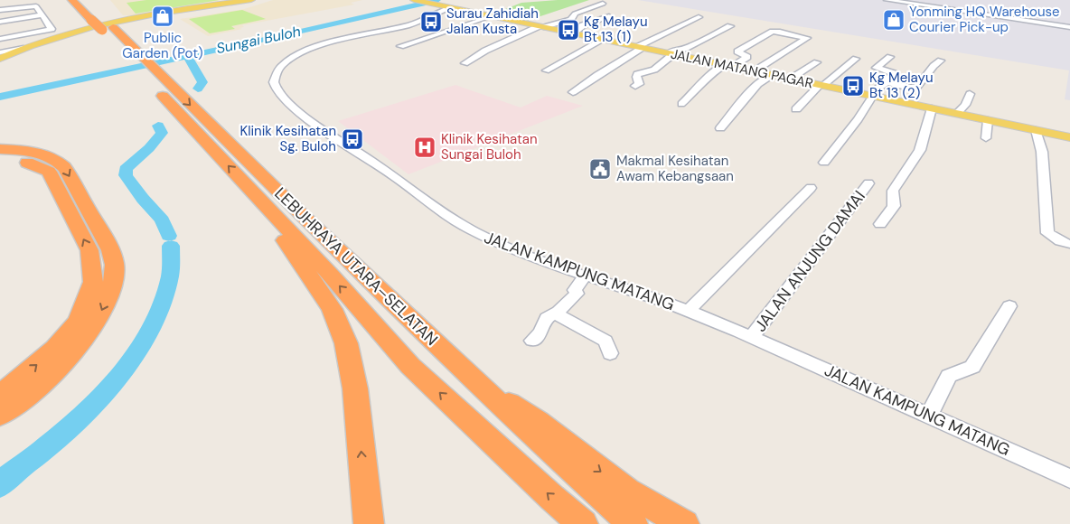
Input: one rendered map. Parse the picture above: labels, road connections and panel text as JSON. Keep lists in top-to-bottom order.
{
  "streets": {
    "highway": ["LEBUHRAYA UTARA–SELATAN"],
    "main road": ["JALAN MATANG PAGAR"],
    "street": ["JALAN ANJUNG DAMAI", "JALAN KAMPUNG MATANG"]
  },
  "crossings": [
    ["JALAN MATANG PAGAR", "JALAN KAMPUNG MATANG"],
    ["JALAN ANJUNG DAMAI", "JALAN KAMPUNG MATANG"]
  ],
  "water": ["Sungai Buloh"],
  "places": {
    "shop": ["Public Garden (Pot)", "Yonming HQ Warehouse Courier Pick-up"],
    "bus stop": [
      "Surau Zahidiah Jalan Kusta",
      "Kg Melayu Bt 13 (1)",
      "Kg Melayu Bt 13 (2)",
      "Klinik Kesihatan Sg. Buloh"
    ],
    "hospital": ["Klinik Kesihatan Sungai Buloh"],
    "public building": ["Makmal Kesihatan Awam Kebangsaan"]
  }
}
